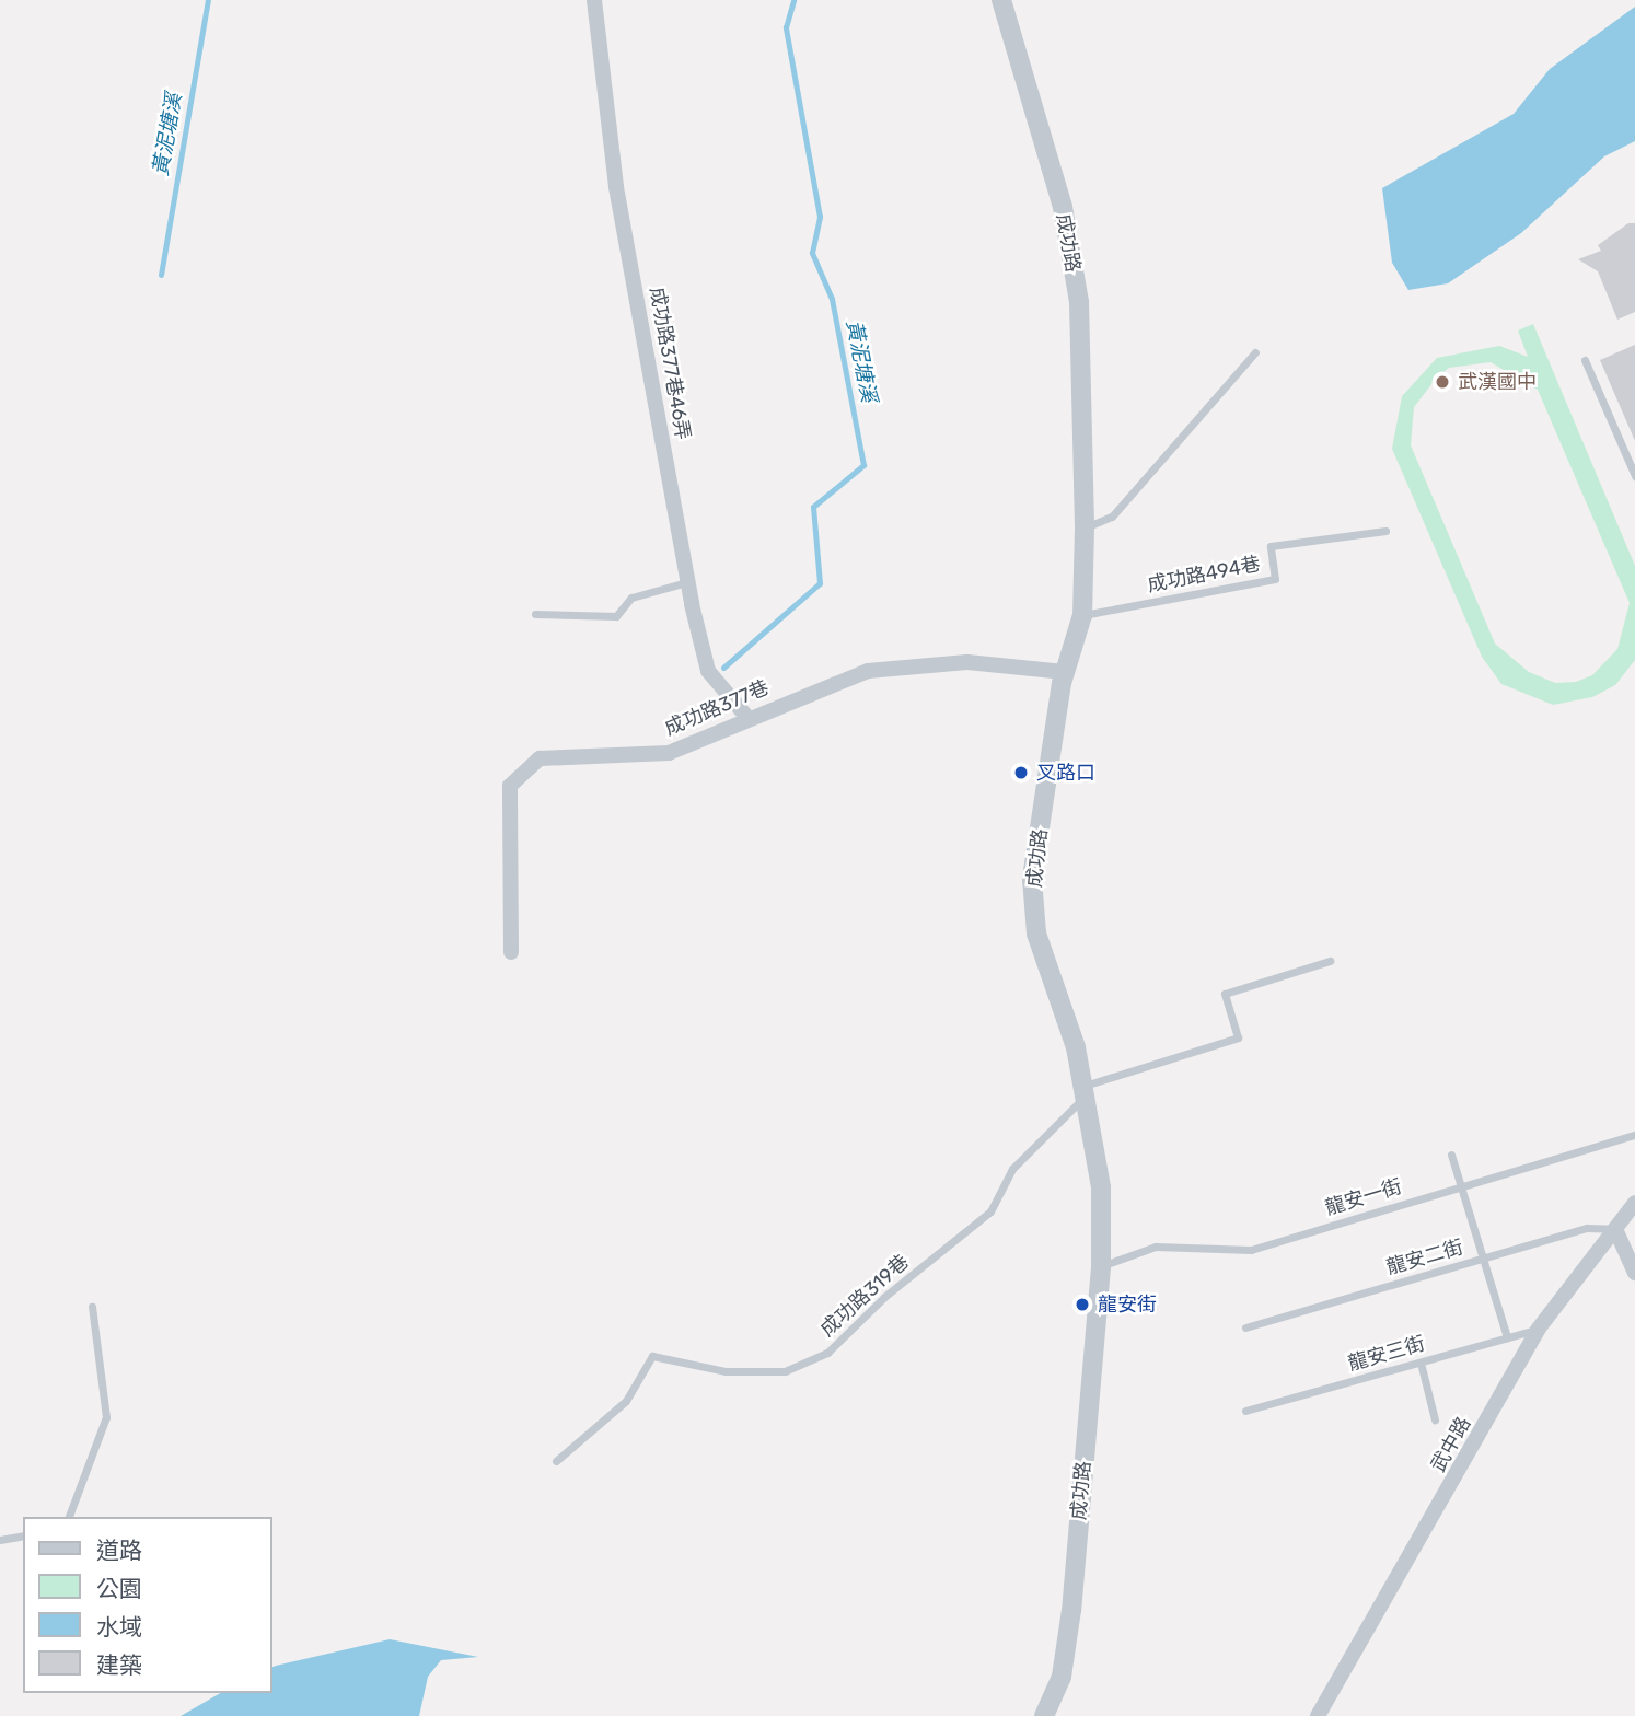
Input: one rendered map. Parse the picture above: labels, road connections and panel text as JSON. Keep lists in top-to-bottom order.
{
  "streets": {
    "street": [
      "成功路",
      "成功路377巷46弄",
      "成功路377巷",
      "武中路"
    ],
    "lane": [
      "成功路494巷",
      "龍安一街",
      "龍安二街",
      "成功路319巷",
      "龍安三街"
    ]
  },
  "crossings": [
    ["成功路", "成功路494巷"],
    ["成功路", "成功路377巷"],
    ["成功路", "龍安一街"],
    ["成功路", "成功路319巷"],
    ["成功路377巷46弄", "成功路377巷"],
    ["龍安二街", "武中路"],
    ["龍安三街", "武中路"]
  ],
  "water": ["黃泥塘溪"],
  "places": ["武漢國中", "叉路口", "龍安街"],
  "legend": [
    "道路",
    "公園",
    "水域",
    "建築"
  ]
}
